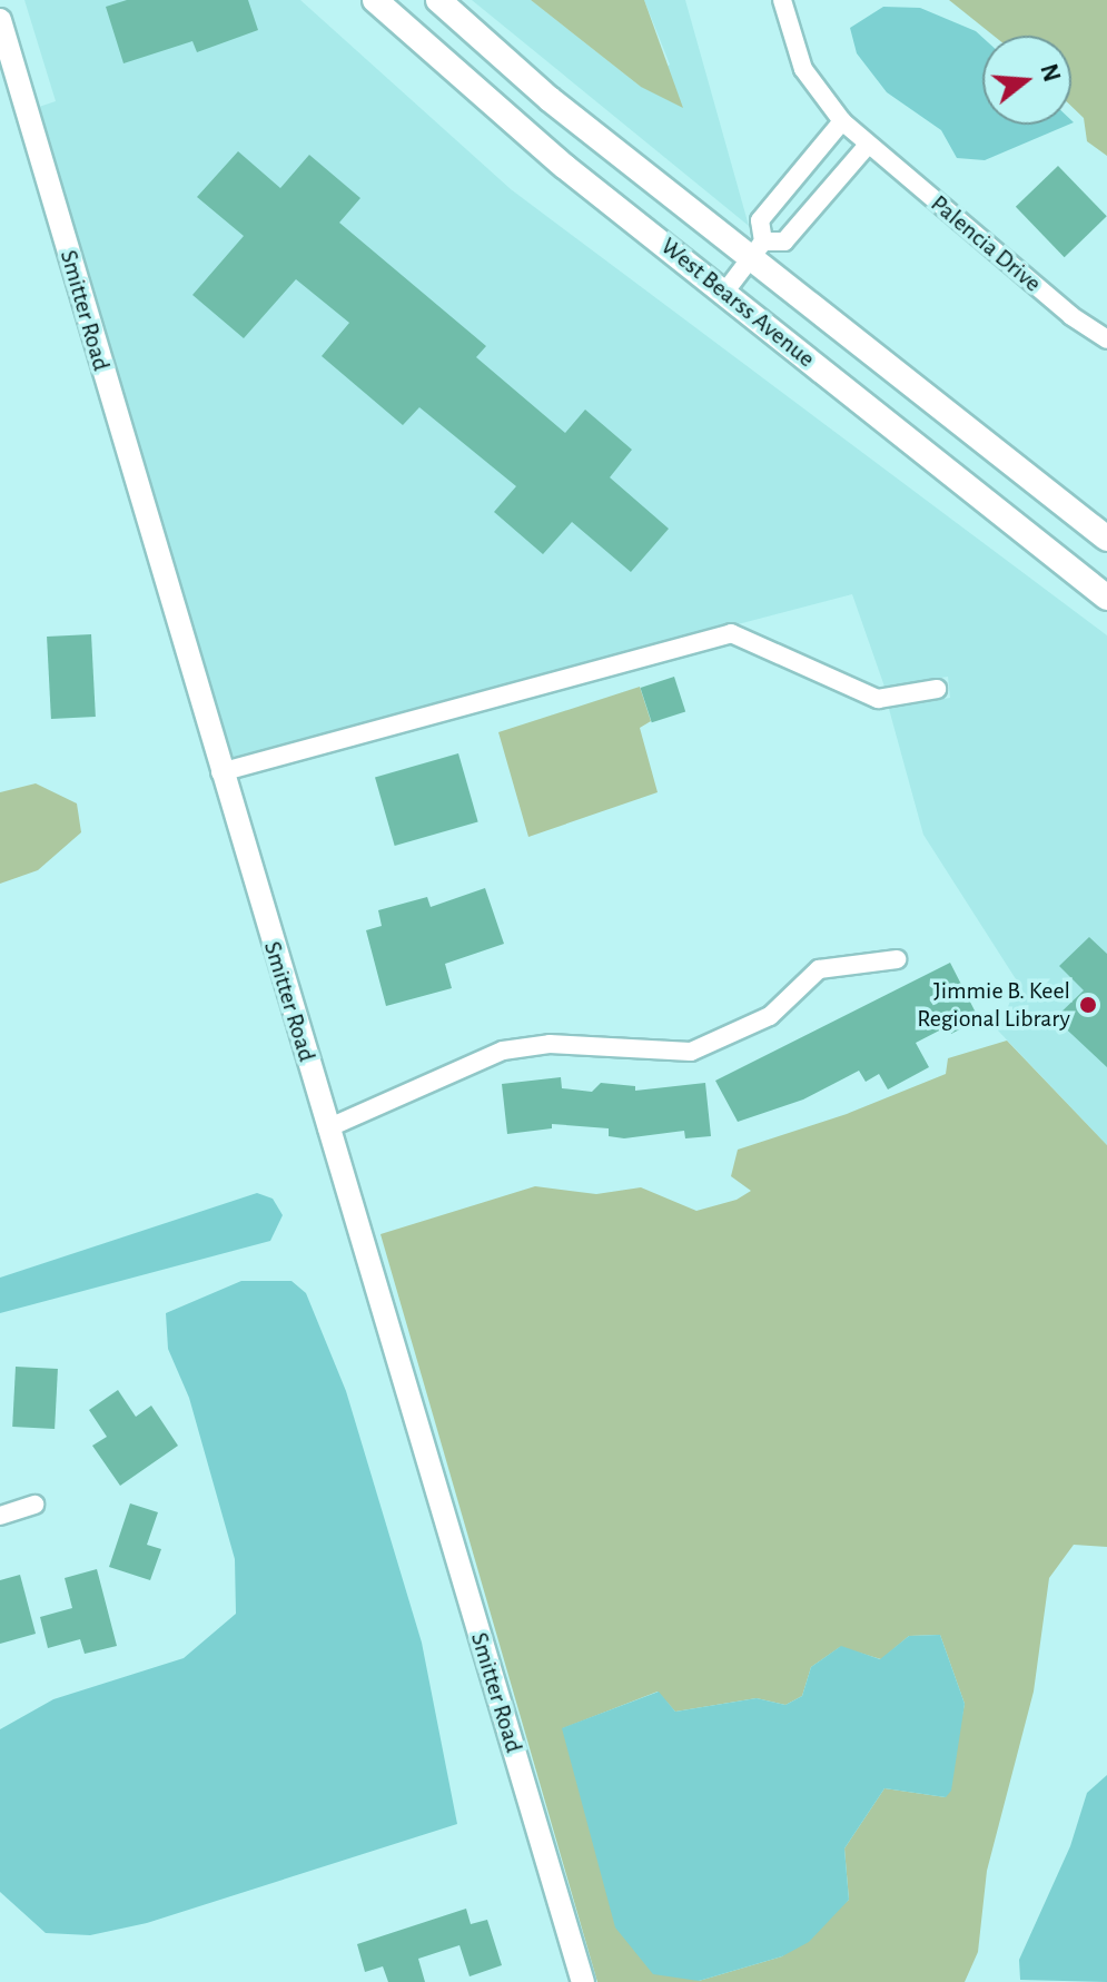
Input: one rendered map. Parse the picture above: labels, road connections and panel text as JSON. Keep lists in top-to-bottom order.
{
  "streets": {
    "main road": ["West Bearss Avenue"],
    "street": ["Palencia Drive", "Smitter Road"]
  },
  "places": ["Jimmie B. Keel Regional Library"],
  "north": "right"
}
